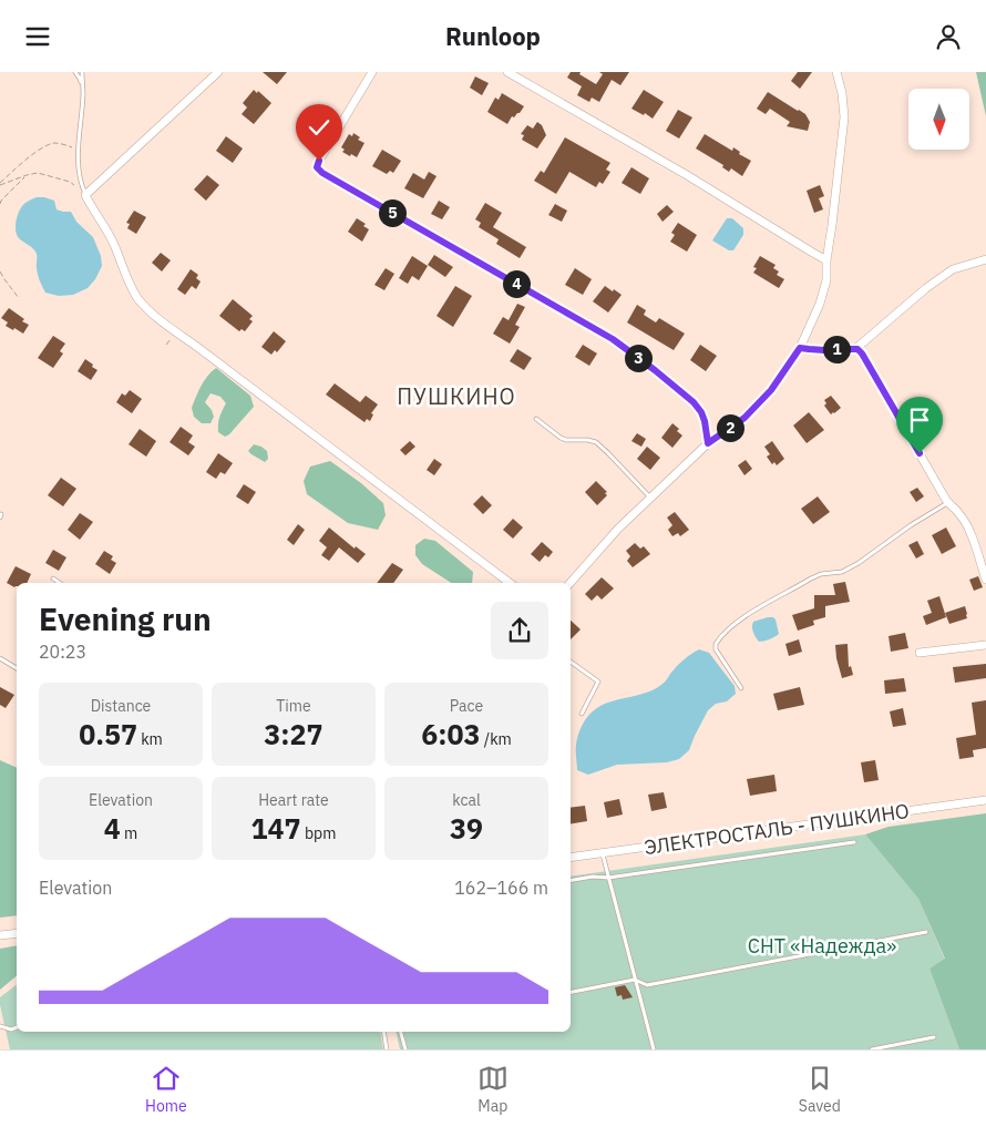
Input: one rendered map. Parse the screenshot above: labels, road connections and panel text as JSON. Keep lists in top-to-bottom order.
{
  "streets": {
    "street": ["ЭЛЕКТРОСТАЛЬ - ПУШКИНО"]
  },
  "districts": ["ПУШКИНО"],
  "parks": ["СНТ «Надежда»"],
  "north": "bottom",
  "page": {
    "header": "Runloop",
    "pins": [
      "5",
      "4",
      "1",
      "3",
      "2"
    ],
    "heading": ["Evening run", "20:23"],
    "stats": [
      ["Distance", "0.57 km"],
      ["Time", "3:27"],
      ["Pace", "6:03 /km"],
      ["Elevation", "4 m"],
      ["Heart rate", "147 bpm"],
      ["kcal", "39"]
    ],
    "chart": ["Elevation", "162–166 m"],
    "tabs": ["Home", "Map", "Saved"]
  }
}
